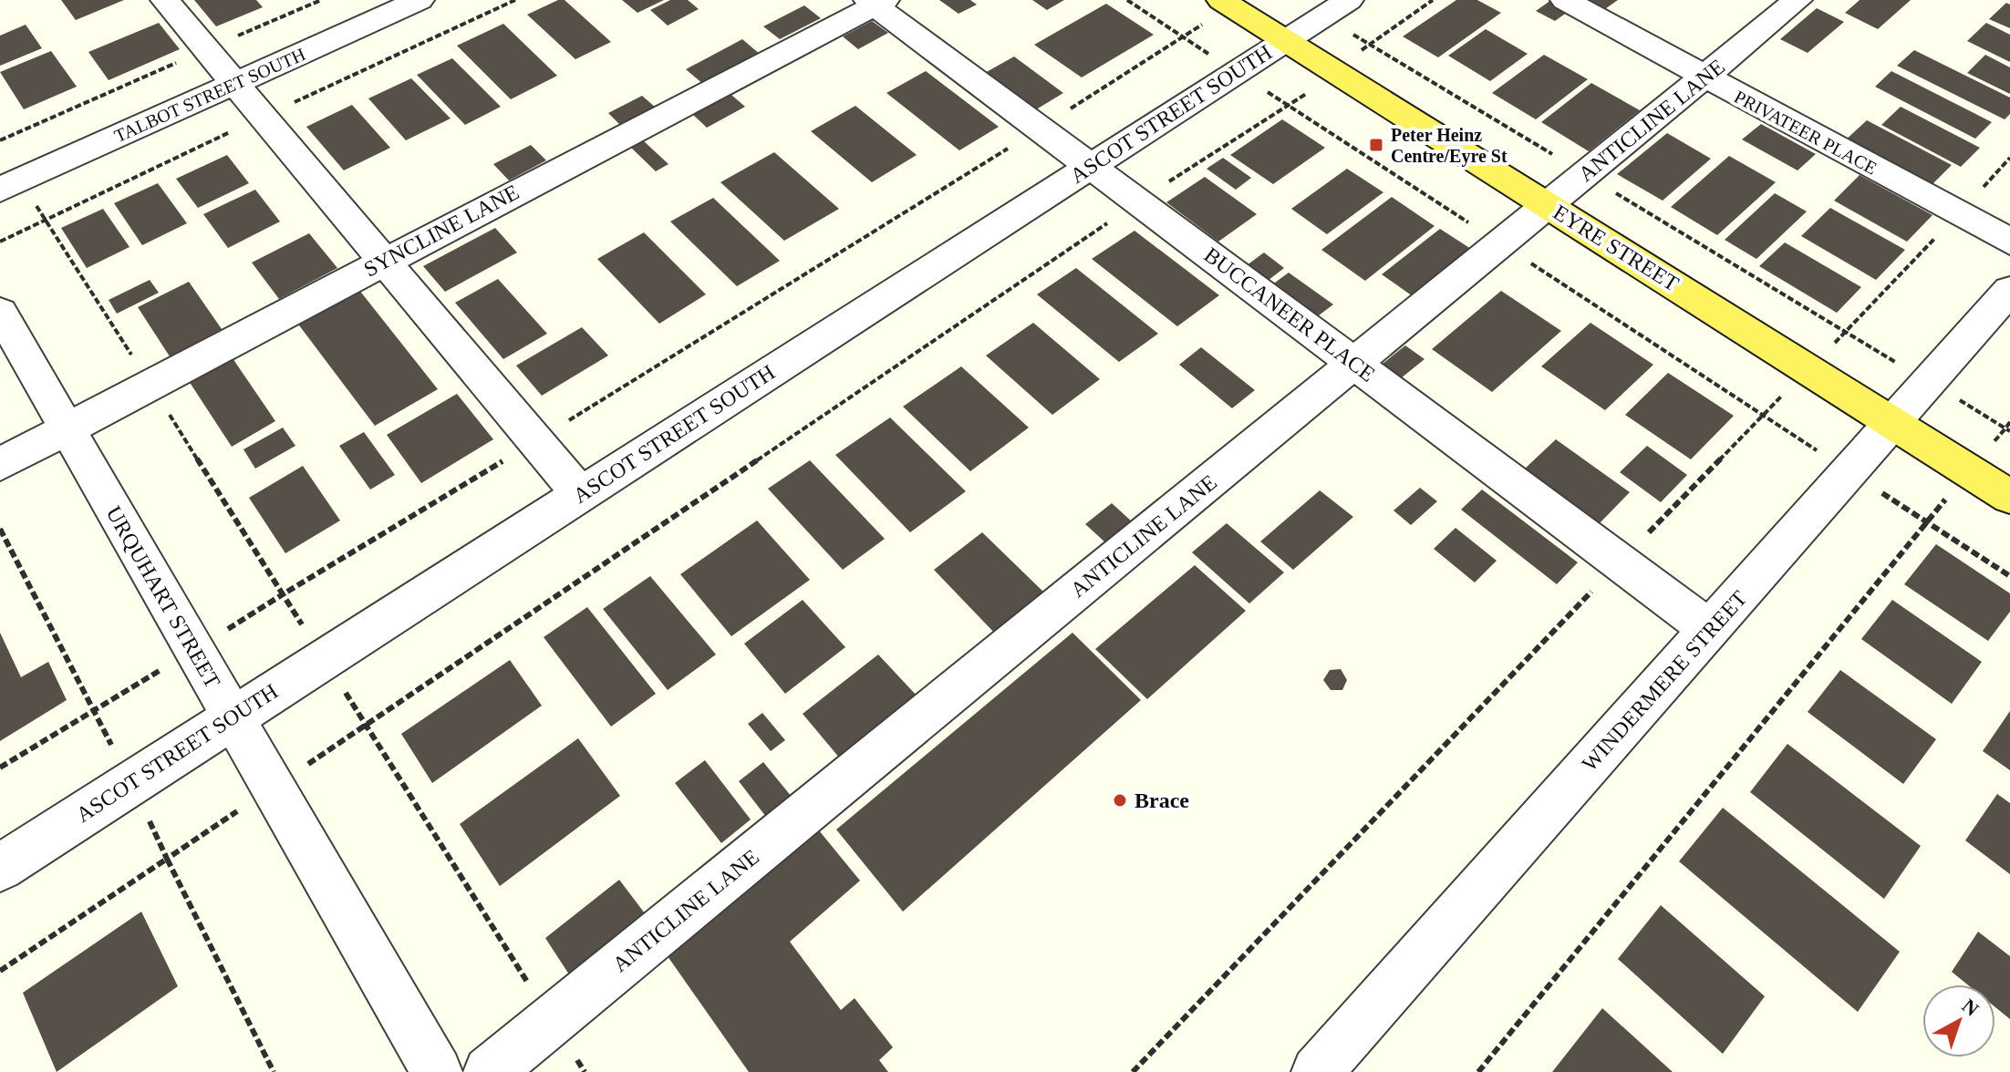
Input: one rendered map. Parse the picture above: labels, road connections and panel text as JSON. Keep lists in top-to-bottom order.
{
  "streets": {
    "main road": ["EYRE STREET"],
    "street": [
      "TALBOT STREET SOUTH",
      "ASCOT STREET SOUTH",
      "ANTICLINE LANE",
      "PRIVATEER PLACE",
      "SYNCLINE LANE",
      "BUCCANEER PLACE",
      "URQUHART STREET",
      "WINDERMERE STREET"
    ]
  },
  "crossings": [
    ["ASCOT STREET SOUTH", "EYRE STREET"],
    ["ASCOT STREET SOUTH", "BUCCANEER PLACE"],
    ["ASCOT STREET SOUTH", "URQUHART STREET"],
    ["ANTICLINE LANE", "PRIVATEER PLACE"],
    ["ANTICLINE LANE", "EYRE STREET"],
    ["ANTICLINE LANE", "BUCCANEER PLACE"],
    ["SYNCLINE LANE", "BUCCANEER PLACE"],
    ["SYNCLINE LANE", "URQUHART STREET"],
    ["EYRE STREET", "WINDERMERE STREET"],
    ["BUCCANEER PLACE", "WINDERMERE STREET"]
  ],
  "places": {
    "transit": ["Peter Heinz Centre/Eyre St"],
    "other": ["Brace"]
  },
  "north": "top right"
}
